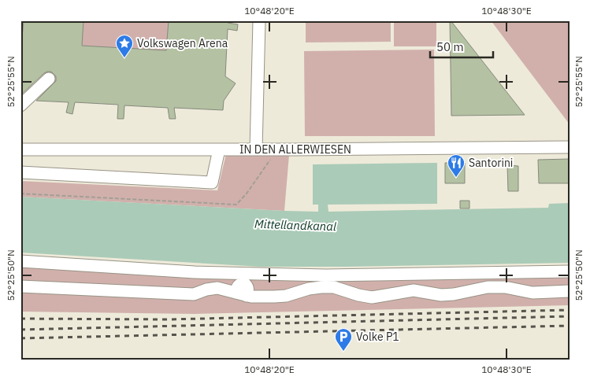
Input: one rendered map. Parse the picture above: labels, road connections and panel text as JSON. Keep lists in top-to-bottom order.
{
  "streets": {
    "street": ["IN DEN ALLERWIESEN"]
  },
  "water": ["Mittellandkanal"],
  "places": {
    "place": ["Volkswagen Arena"],
    "restaurant": ["Santorini"],
    "parking": ["Volke P1"]
  },
  "scale_bar": "50 m",
  "coordinates": [
    "10°48'20\"E",
    "10°48'30\"E",
    "52°25'55\"N",
    "52°25'50\"N"
  ]
}
